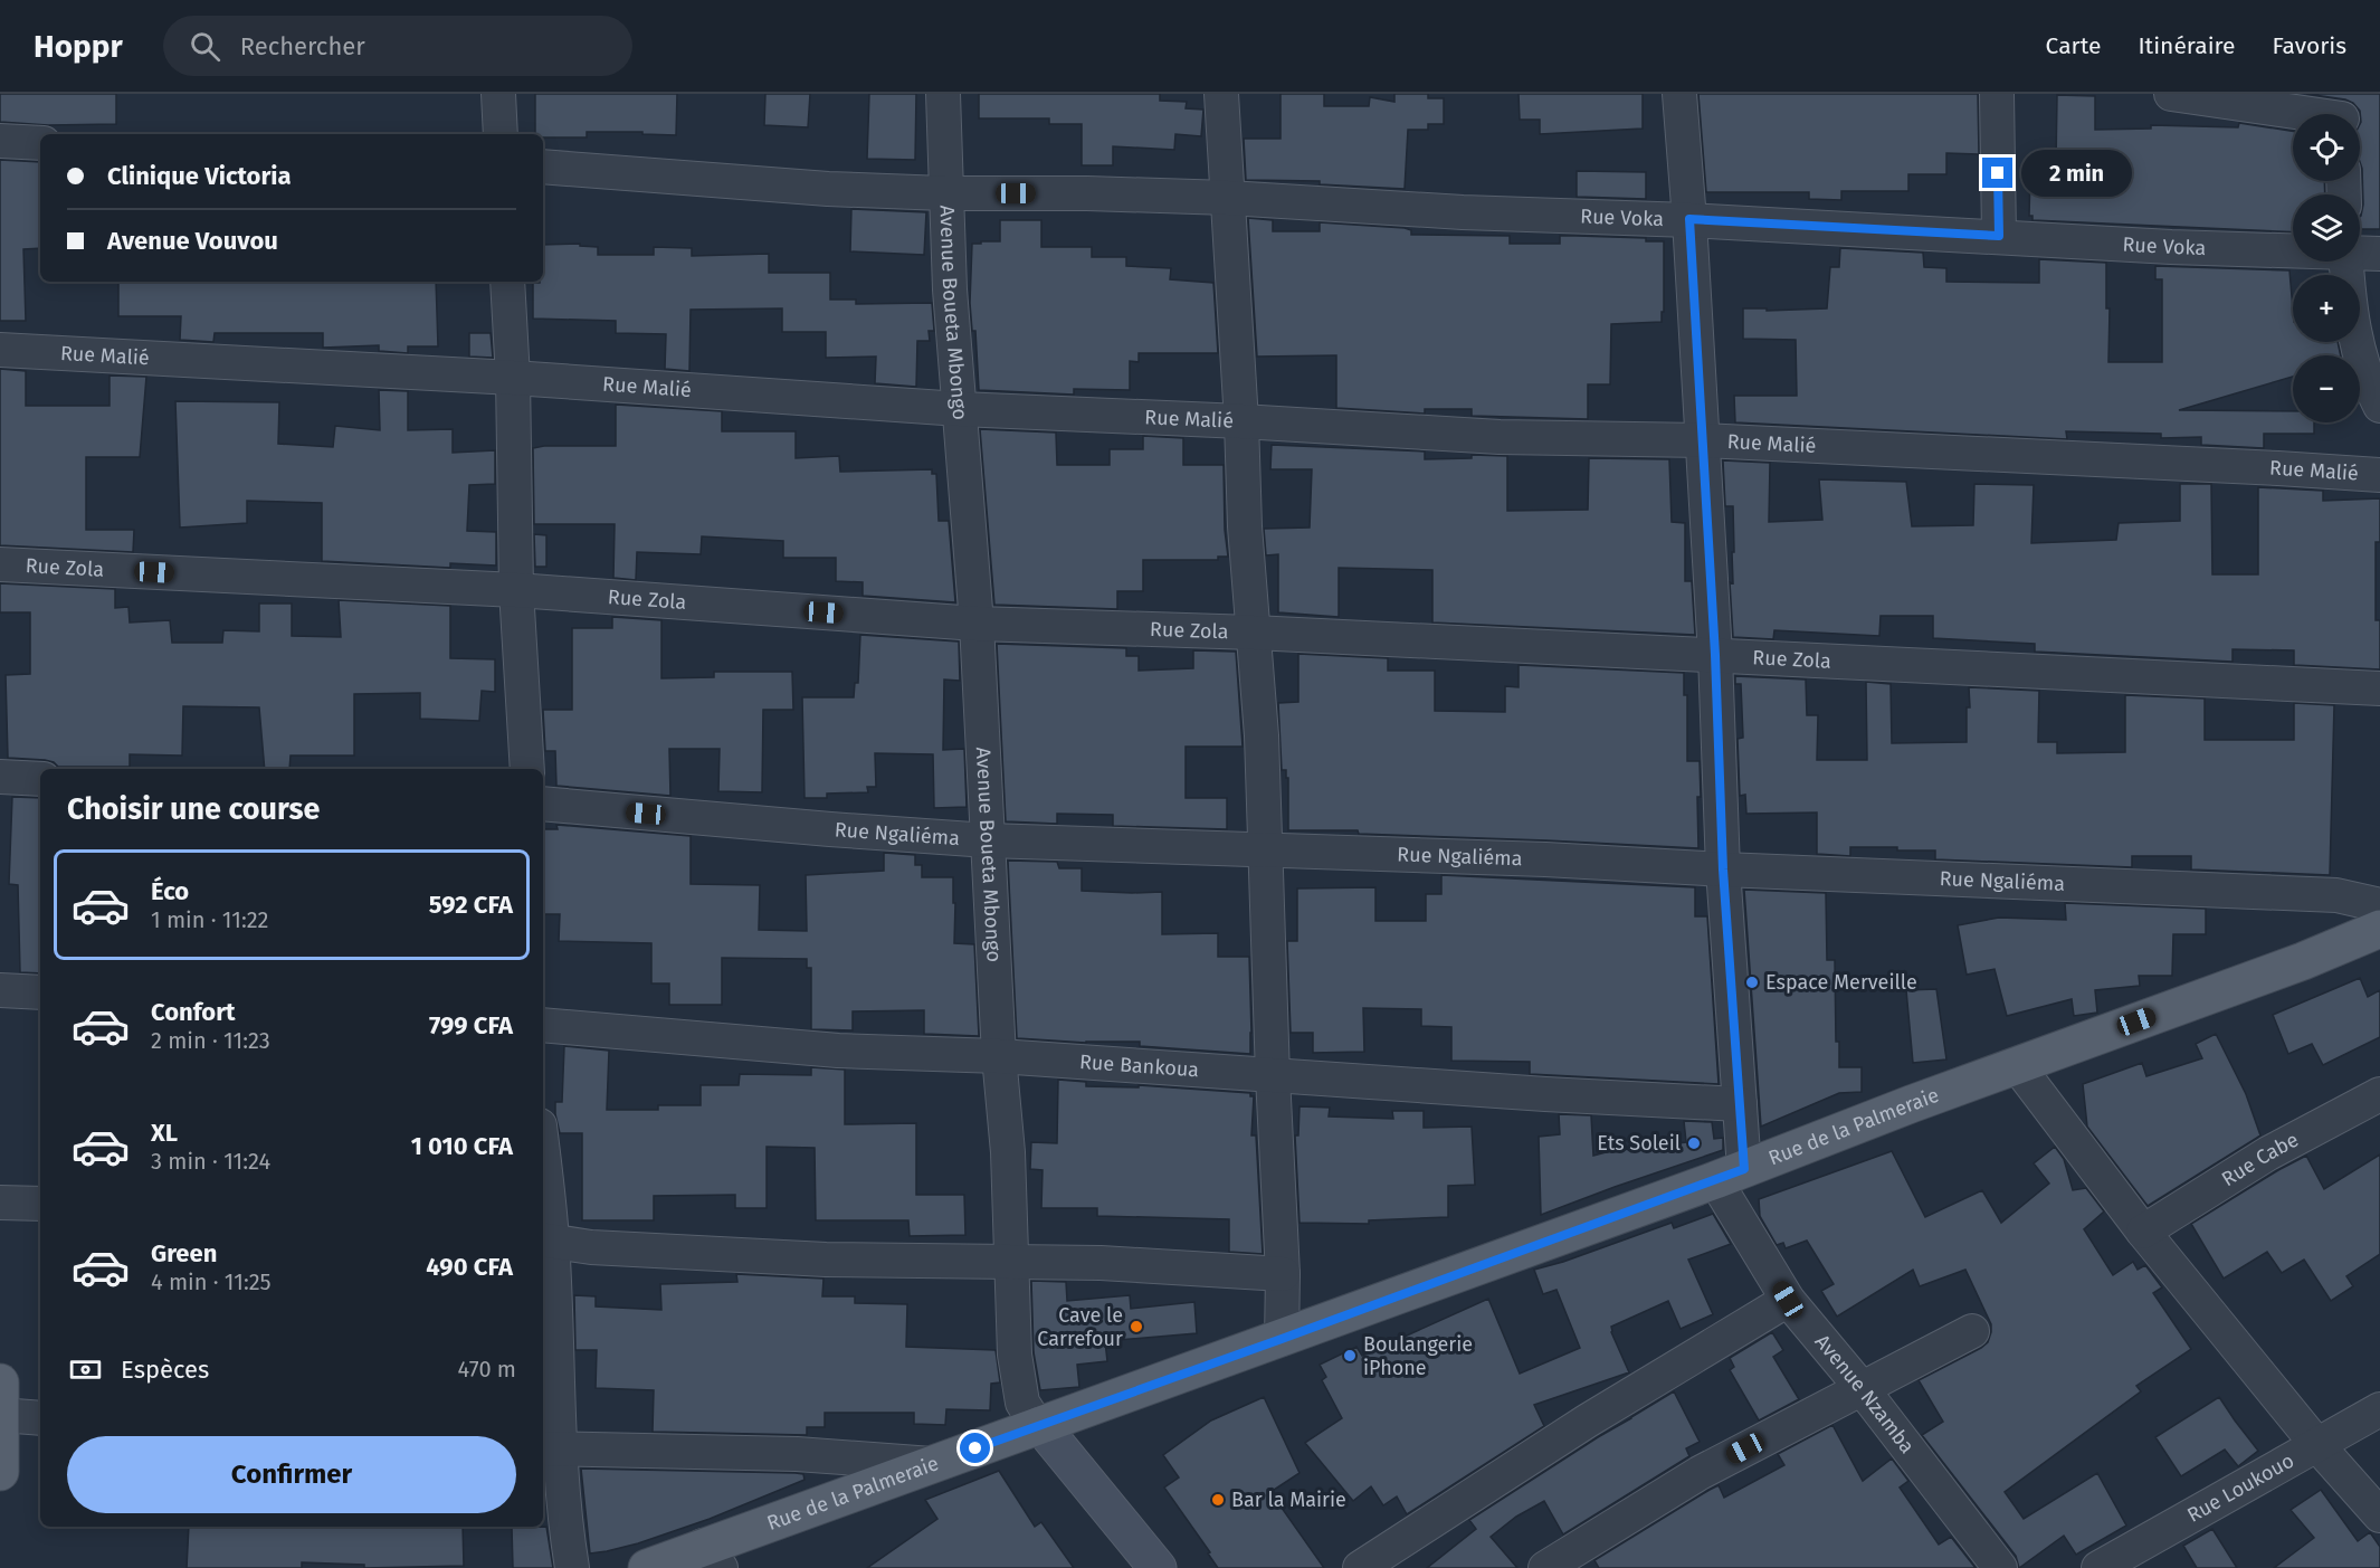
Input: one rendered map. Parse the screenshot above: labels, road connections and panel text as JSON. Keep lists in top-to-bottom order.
{
  "streets": {
    "main road": ["Rue de la Palmeraie"],
    "street": [
      "Rue Voka",
      "Avenue Boueta Mbongo",
      "Rue Malié",
      "Rue Zola",
      "Rue Ngaliéma",
      "Rue Bankoua",
      "Rue Cabe",
      "Avenue Nzamba",
      "Rue Loukouo"
    ]
  },
  "crossings": [
    ["Rue Voka", "Avenue Boueta Mbongo"],
    ["Rue Voka", "Avenue Nzamba"],
    ["Avenue Boueta Mbongo", "Rue Malié"],
    ["Avenue Boueta Mbongo", "Rue Zola"],
    ["Avenue Boueta Mbongo", "Rue Ngaliéma"],
    ["Avenue Boueta Mbongo", "Rue Bankoua"],
    ["Avenue Boueta Mbongo", "Rue de la Palmeraie"],
    ["Rue Malié", "Avenue Nzamba"],
    ["Rue Zola", "Avenue Nzamba"],
    ["Rue Ngaliéma", "Avenue Nzamba"],
    ["Rue Bankoua", "Avenue Nzamba"],
    ["Rue de la Palmeraie", "Avenue Nzamba"]
  ],
  "places": [
    "Espace Merveille",
    "Ets Soleil",
    "Cave le Carrefour",
    "Boulangerie iPhone",
    "Bar la Mairie"
  ],
  "page": {
    "header": "Hoppr",
    "search": "Rechercher",
    "nav": ["Carte", "Itinéraire", "Favoris"],
    "map_buttons": ["+", "−"],
    "banner": ["Clinique Victoria", "Avenue Vouvou"],
    "bubble": "2 min",
    "heading": "Choisir une course",
    "list": [
      {
        "name": "Éco",
        "note": "1 min · 11:22",
        "value": "592 CFA"
      },
      {
        "name": "Confort",
        "note": "2 min · 11:23",
        "value": "799 CFA"
      },
      {
        "name": "XL",
        "note": "3 min · 11:24",
        "value": "1 010 CFA"
      },
      {
        "name": "Green",
        "note": "4 min · 11:25",
        "value": "490 CFA"
      }
    ],
    "pay": ["Espèces", "470 m"],
    "buttons": "Confirmer"
  }
}
